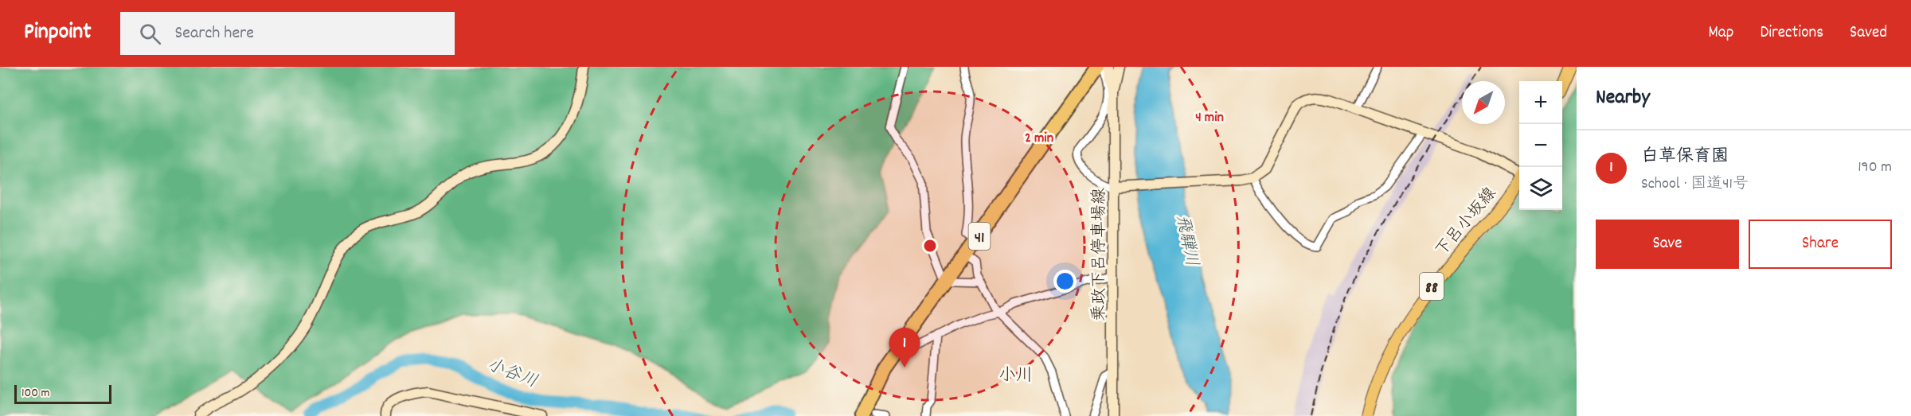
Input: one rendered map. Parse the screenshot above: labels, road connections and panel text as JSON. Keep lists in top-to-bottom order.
{
  "streets": {
    "highway": ["41"],
    "main road": ["下呂小坂線", "88"],
    "street": ["乗政下呂停車場線"]
  },
  "districts": ["小川"],
  "water": ["飛騨川", "小谷川"],
  "scale_bar": "100 m",
  "north": "bottom left",
  "page": {
    "header": "Pinpoint",
    "search": "Search here",
    "nav": ["Map", "Directions", "Saved"],
    "heading": "Nearby",
    "map_buttons": ["+", "−"],
    "list": [
      {
        "mark": "1",
        "name": "白草保育園",
        "note": "School · 国道41号",
        "value": "190 m"
      }
    ],
    "buttons": ["Save", "Share"],
    "pins": "1",
    "scale": "100 m"
  },
  "rings": ["4 min", "2 min"]
}
